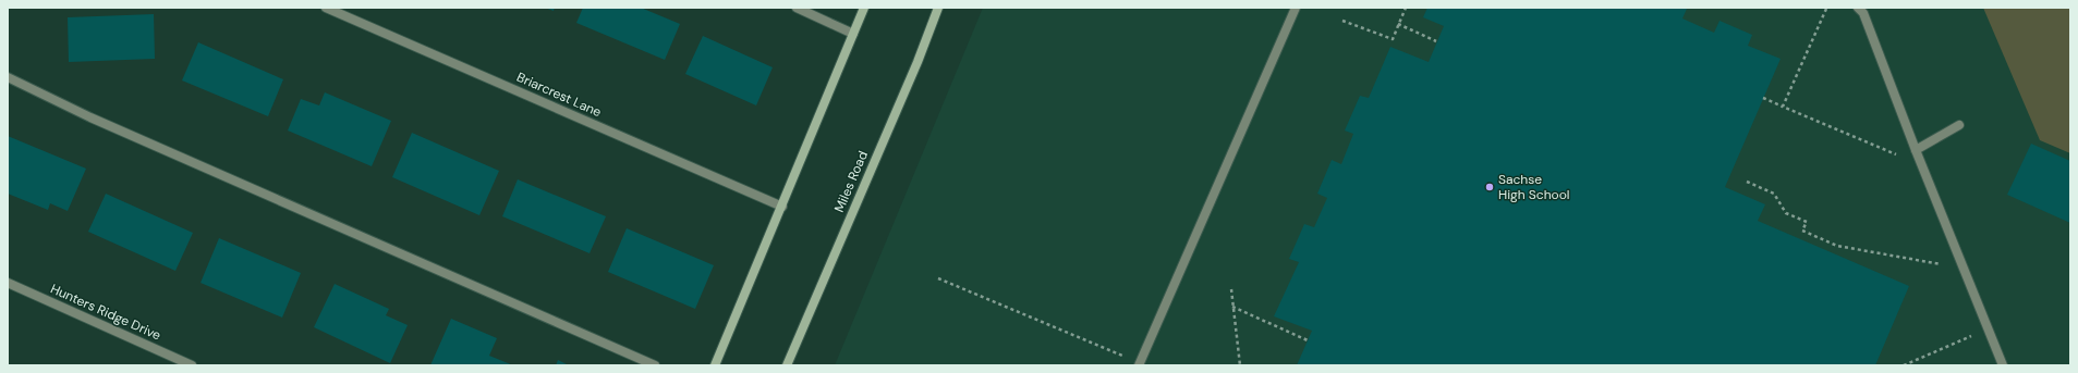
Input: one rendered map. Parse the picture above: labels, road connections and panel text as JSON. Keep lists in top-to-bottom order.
{
  "streets": {
    "main road": ["Miles Road"],
    "street": ["Briarcrest Lane", "Hunters Ridge Drive"]
  },
  "places": ["Sachse High School"]
}
